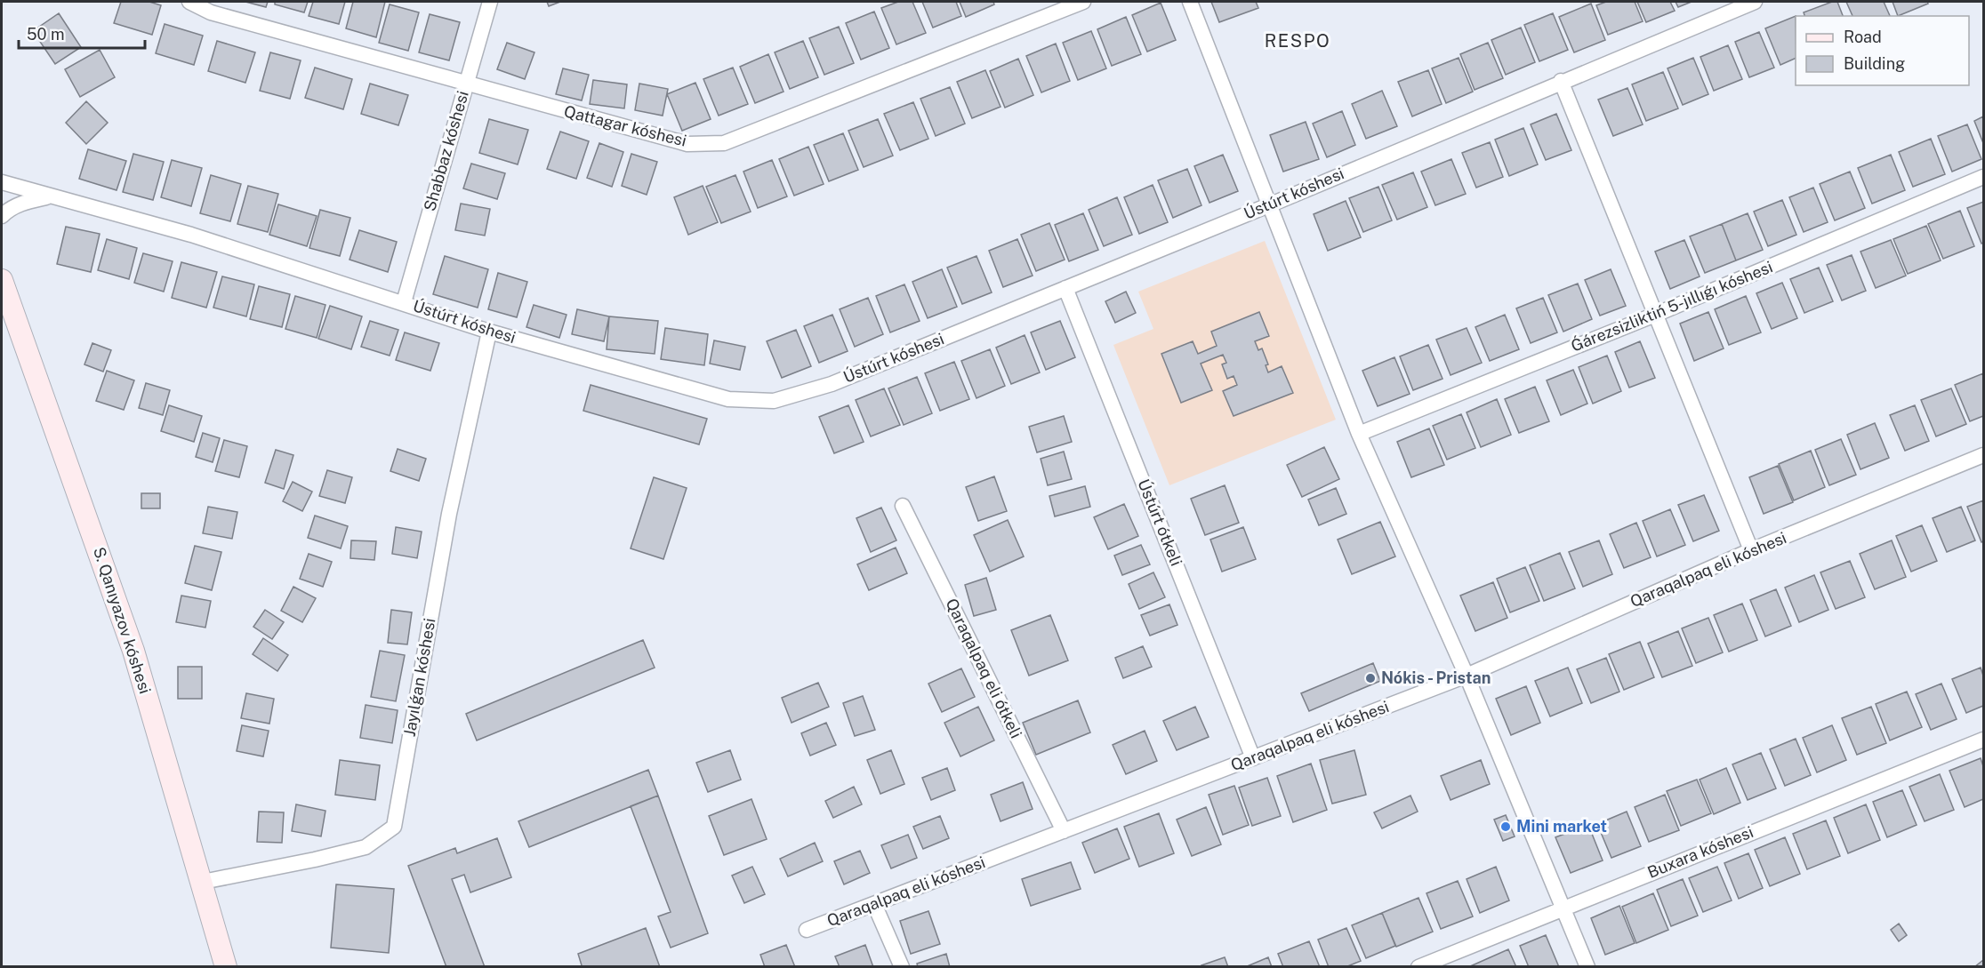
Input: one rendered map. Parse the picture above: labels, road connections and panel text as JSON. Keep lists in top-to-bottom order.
{
  "streets": {
    "street": [
      "Qattagar kóshesi",
      "Shabbaz kóshesi",
      "Ústúrt kóshesi",
      "Ǵárezsizliktiń 5-jıllıǵı kóshesi",
      "Ústúrt ótkeli",
      "Qaraqalpaq eli kóshesi",
      "S. Qanıyazov kóshesi",
      "Qaraqalpaq eli ótkeli",
      "Jayılǵan kóshesi",
      "Buxara kóshesi"
    ]
  },
  "crossings": [
    ["Qattagar kóshesi", "Shabbaz kóshesi"],
    ["Shabbaz kóshesi", "Ústúrt kóshesi"],
    ["Ústúrt kóshesi", "Ústúrt ótkeli"],
    ["Ústúrt kóshesi", "Jayılǵan kóshesi"],
    ["Ústúrt ótkeli", "Qaraqalpaq eli kóshesi"],
    ["Qaraqalpaq eli kóshesi", "Qaraqalpaq eli ótkeli"],
    ["S. Qanıyazov kóshesi", "Jayılǵan kóshesi"]
  ],
  "districts": ["RESPO"],
  "places": ["Nókis - Pristan", "Mini market"],
  "legend": ["Road", "Building"],
  "scale_bar": "50 m"
}
